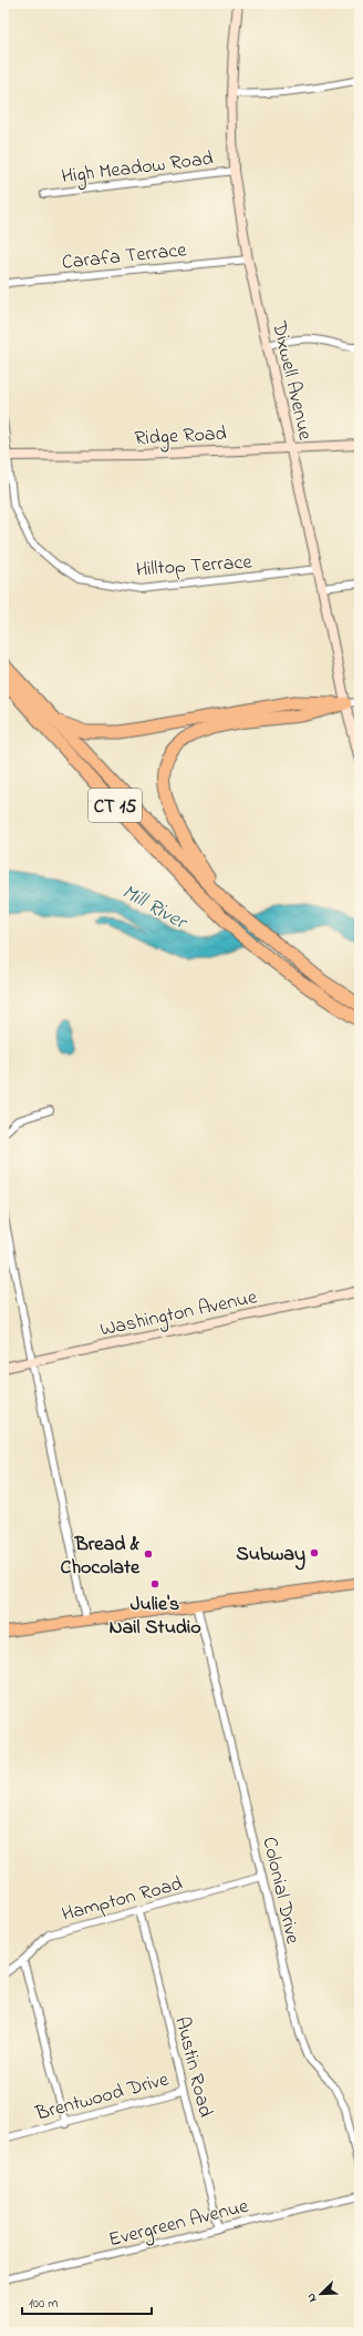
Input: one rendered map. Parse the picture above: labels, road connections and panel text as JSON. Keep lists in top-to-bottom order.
{
  "streets": {
    "highway": ["CT 15"],
    "main road": ["Dixwell Avenue", "Ridge Road", "Washington Avenue"],
    "street": [
      "High Meadow Road",
      "Carafa Terrace",
      "Hilltop Terrace",
      "Colonial Drive",
      "Hampton Road",
      "Austin Road",
      "Brentwood Drive",
      "Evergreen Avenue"
    ]
  },
  "crossings": [
    ["High Meadow Road", "Dixwell Avenue"],
    ["Carafa Terrace", "Dixwell Avenue"],
    ["Dixwell Avenue", "Ridge Road"],
    ["Dixwell Avenue", "Hilltop Terrace"],
    ["Ridge Road", "Hilltop Terrace"],
    ["Colonial Drive", "Hampton Road"],
    ["Hampton Road", "Austin Road"],
    ["Austin Road", "Brentwood Drive"],
    ["Austin Road", "Evergreen Avenue"]
  ],
  "water": ["Mill River"],
  "places": ["Subway", "Bread & Chocolate", "Julie's Nail Studio"],
  "scale_bar": "100 m",
  "north": "bottom left"
}
